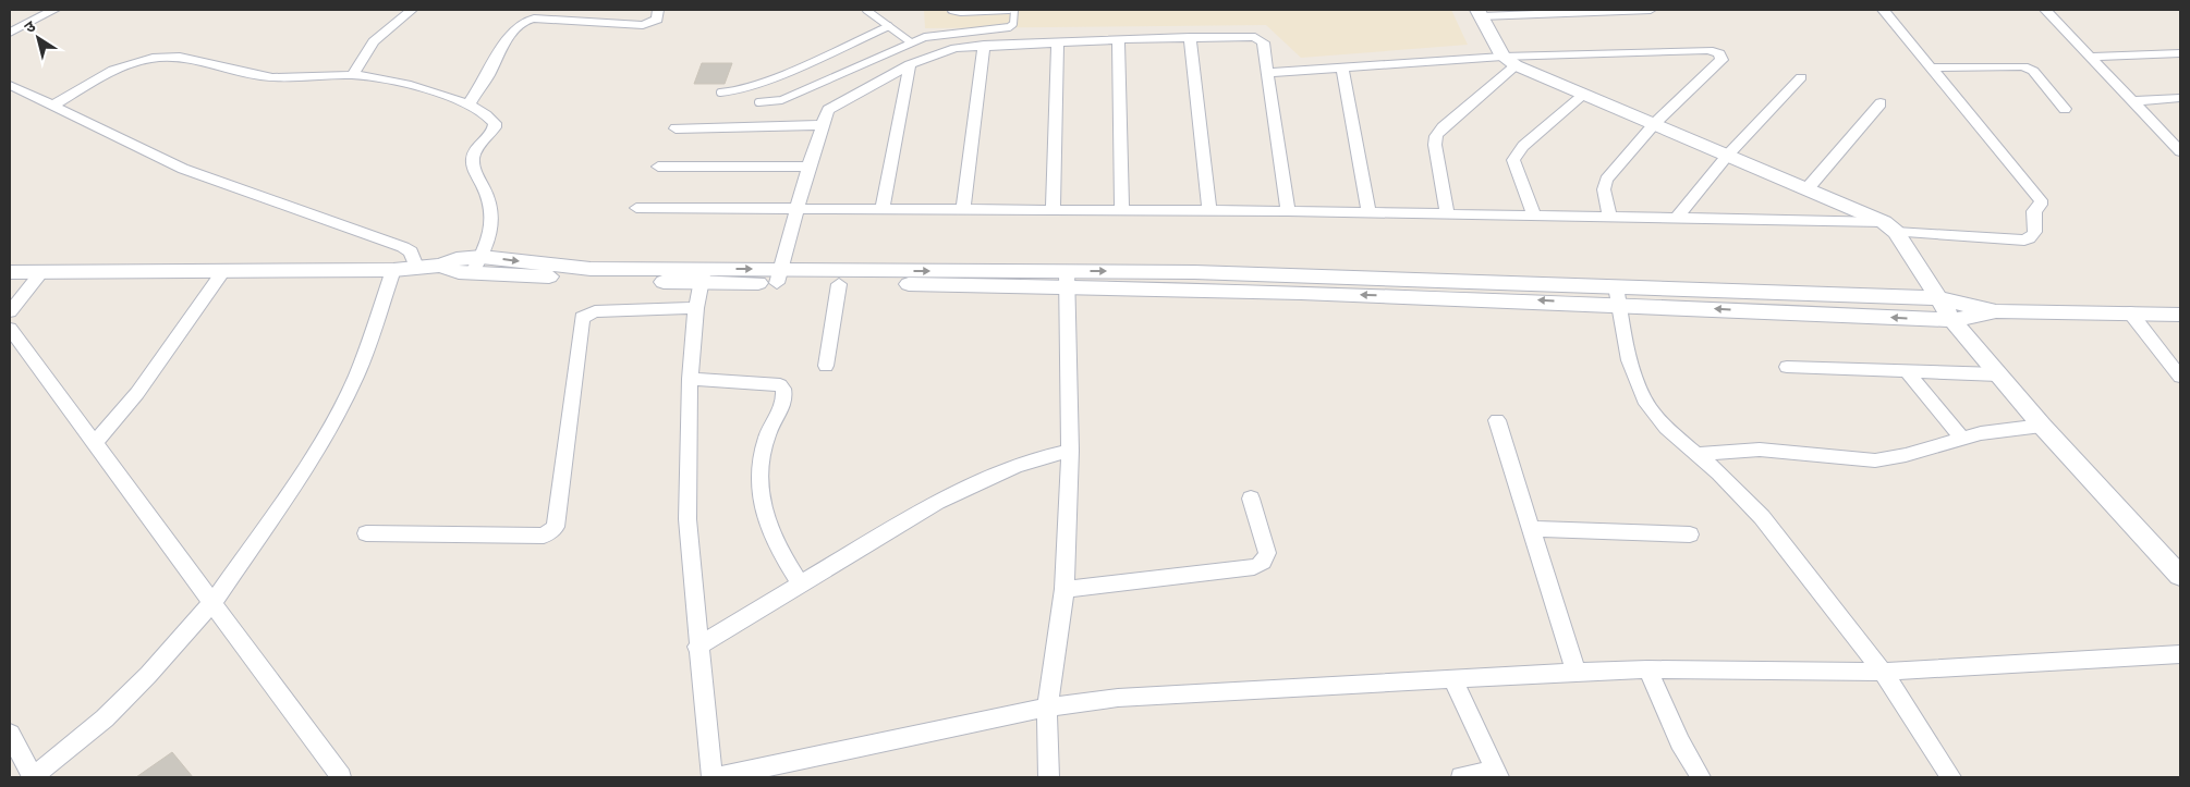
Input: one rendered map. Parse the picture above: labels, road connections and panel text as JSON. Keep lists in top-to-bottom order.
{
  "north": "top left"
}
